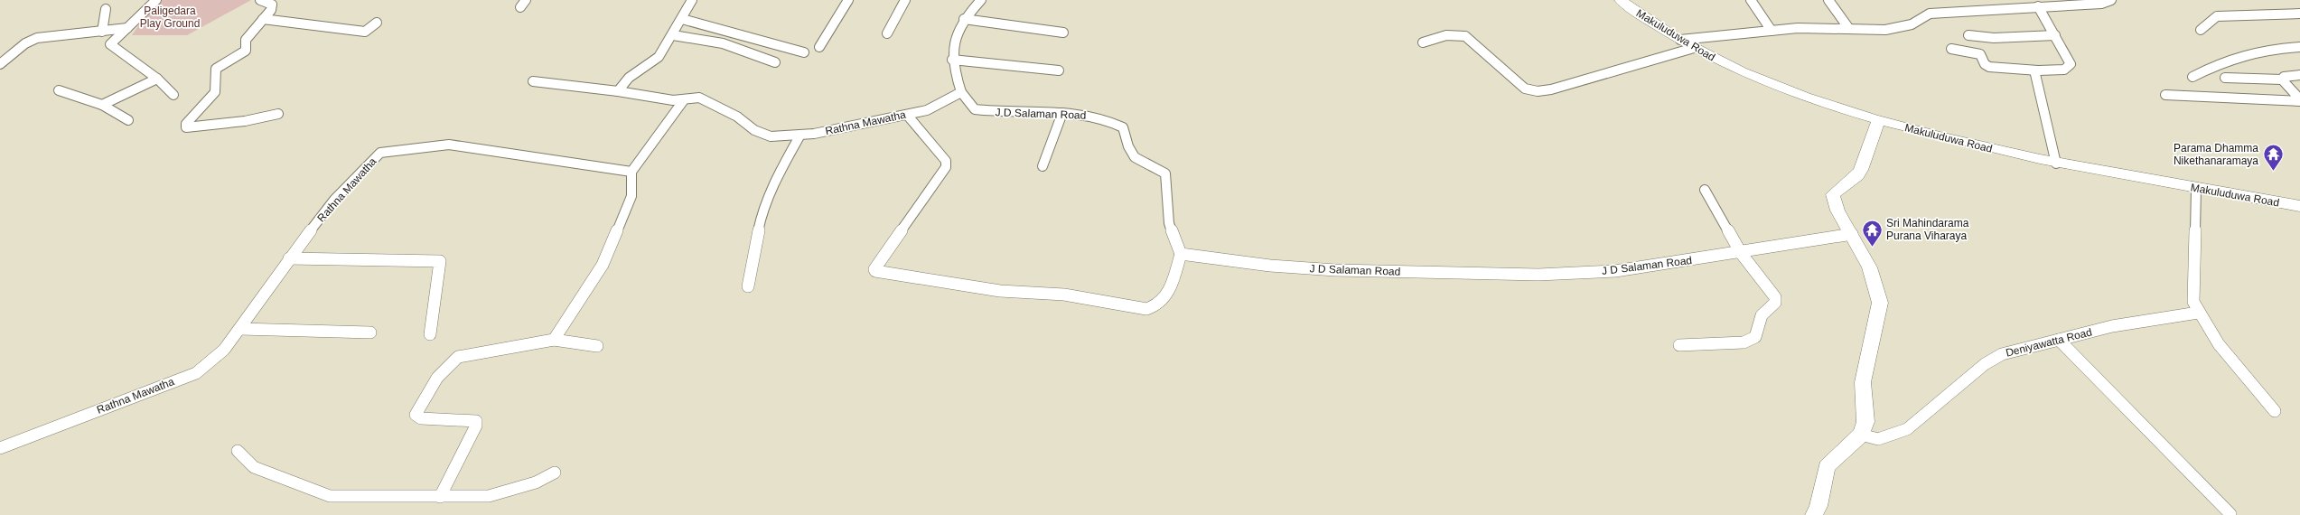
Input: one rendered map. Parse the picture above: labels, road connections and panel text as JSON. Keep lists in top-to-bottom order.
{
  "streets": {
    "street": [
      "Makuluduwa Road",
      "J D Salaman Road",
      "Rathna Mawatha",
      "Deniyawatta Road"
    ]
  },
  "crossings": [
    ["J D Salaman Road", "Rathna Mawatha"]
  ],
  "parks": ["Paligedara Play Ground"],
  "places": {
    "temple": ["Parama Dhamma Nikethanaramaya", "Sri Mahindarama Purana Viharaya"]
  }
}
